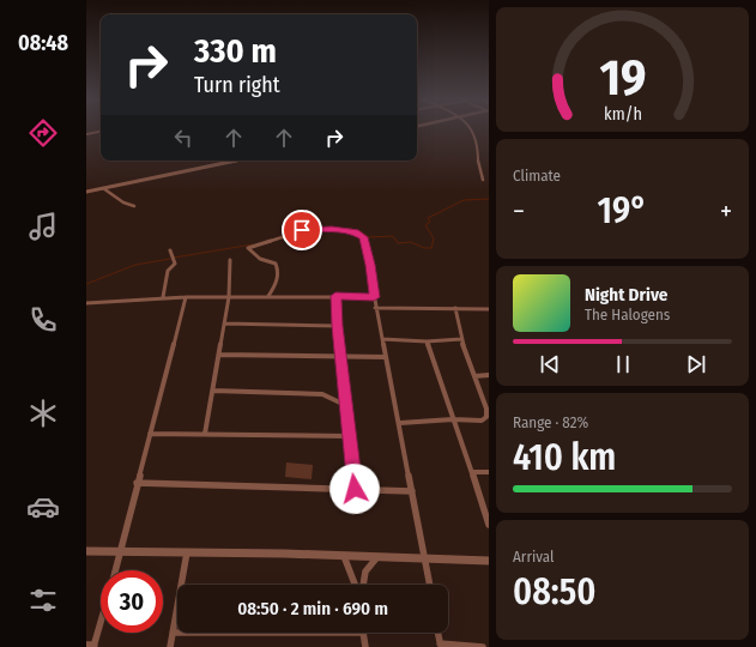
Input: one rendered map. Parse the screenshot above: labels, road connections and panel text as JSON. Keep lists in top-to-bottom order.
{
  "page": {
    "tabs": "08:48",
    "turn": ["330 m", "Turn right"],
    "tile": [
      "Climate",
      ["Range · 82%", "410 km"],
      ["Arrival", "08:50"]
    ],
    "heat": ["−", "19°", "+"],
    "song": ["Night Drive", "The Halogens"],
    "limit": "30",
    "trip": "08:50 · 2 min · 690 m",
    "gauge": ["19", "km/h"]
  }
}
